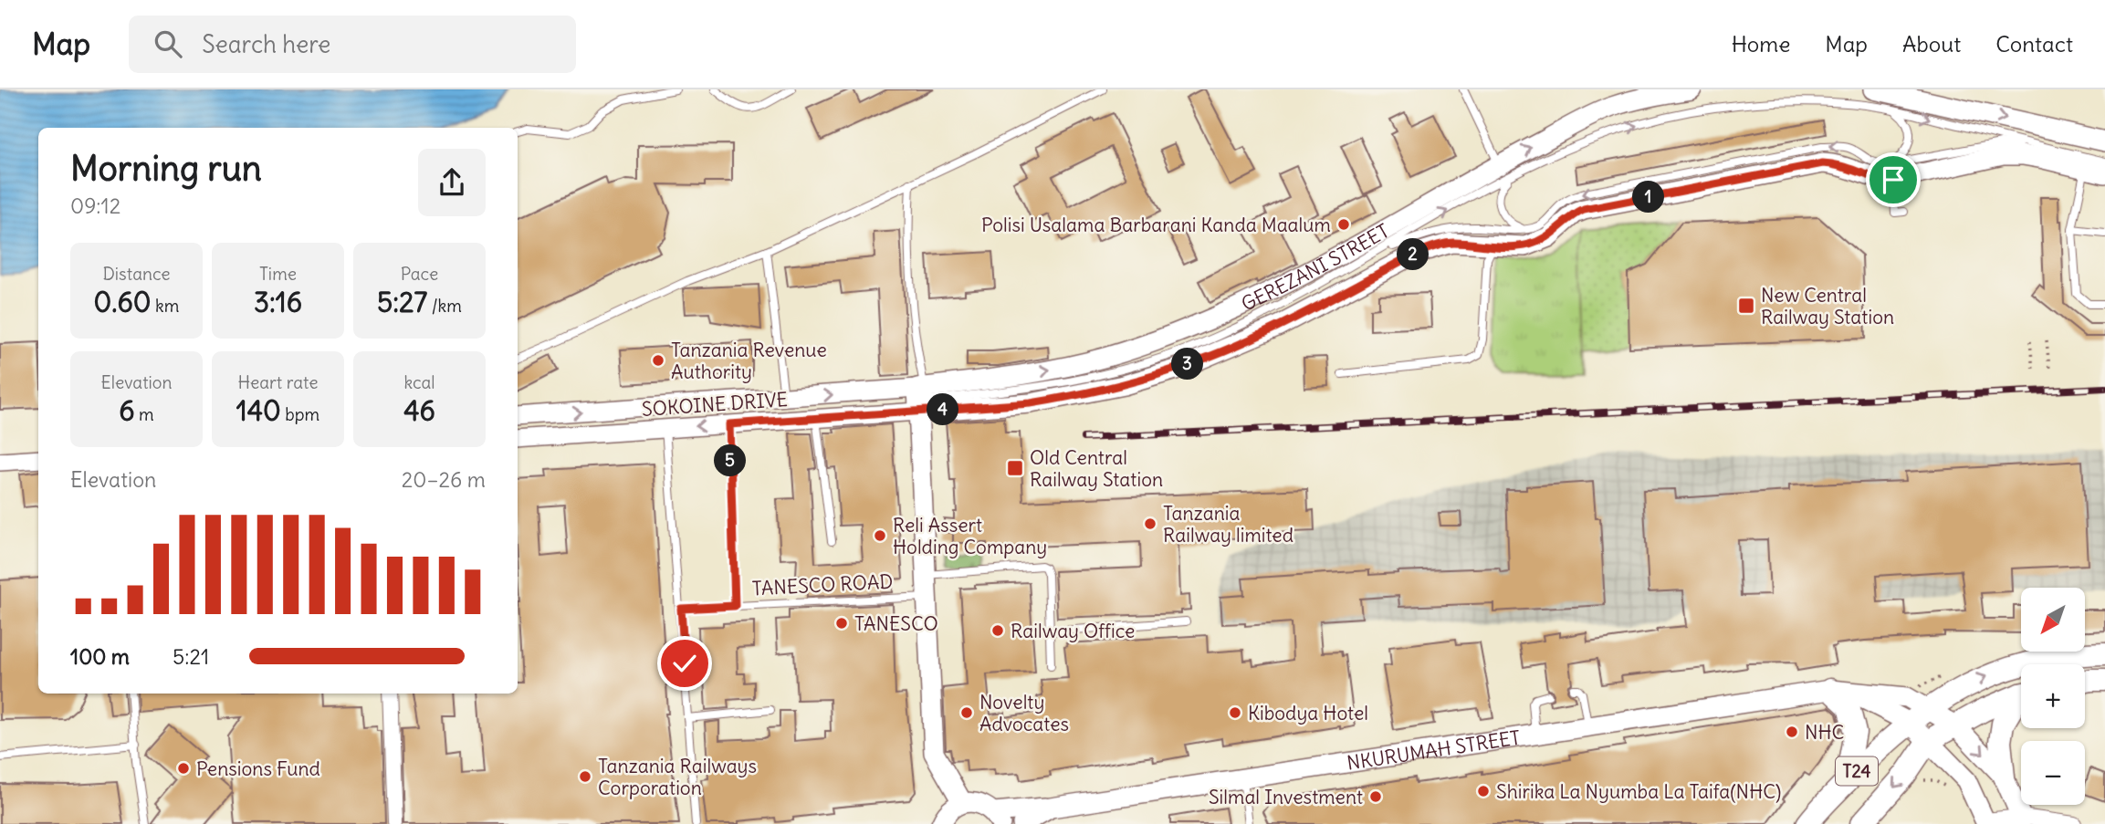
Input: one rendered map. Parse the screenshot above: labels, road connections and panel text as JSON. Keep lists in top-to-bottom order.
{
  "streets": {
    "highway": ["T24"],
    "main road": ["GEREZANI STREET", "NKURUMAH STREET"],
    "street": ["SOKOINE DRIVE"],
    "lane": ["TANESCO ROAD"]
  },
  "crossings": [
    ["GEREZANI STREET", "SOKOINE DRIVE"],
    ["NKURUMAH STREET", "T24"]
  ],
  "places": {
    "other": [
      "Polisi Usalama Barbarani Kanda Maalum",
      "Tanzania Revenue Authority",
      "Tanzania Railway limited",
      "Reli Assert Holding Company",
      "TANESCO",
      "Railway Office",
      "Novelty Advocates",
      "Kibodya Hotel",
      "NHC",
      "Pensions Fund",
      "Tanzania Railways Corporation",
      "Shirika La Nyumba La Taifa(NHC)",
      "Silmal Investment"
    ],
    "transit": ["New Central Railway Station", "Old Central Railway Station"]
  },
  "north": "bottom left",
  "page": {
    "header": "Map",
    "search": "Search here",
    "nav": [
      "Home",
      "Map",
      "About",
      "Contact"
    ],
    "heading": ["Morning run", "09:12"],
    "pins": [
      "1",
      "2",
      "3",
      "4",
      "5"
    ],
    "stats": [
      ["Distance", "0.60 km"],
      ["Time", "3:16"],
      ["Pace", "5:27 /km"],
      ["Elevation", "6 m"],
      ["Heart rate", "140 bpm"],
      ["kcal", "46"]
    ],
    "chart": ["Elevation", "20–26 m"],
    "map_buttons": ["+", "−"],
    "list": [
      {
        "name": "100 m",
        "note": "5:21"
      }
    ]
  }
}
